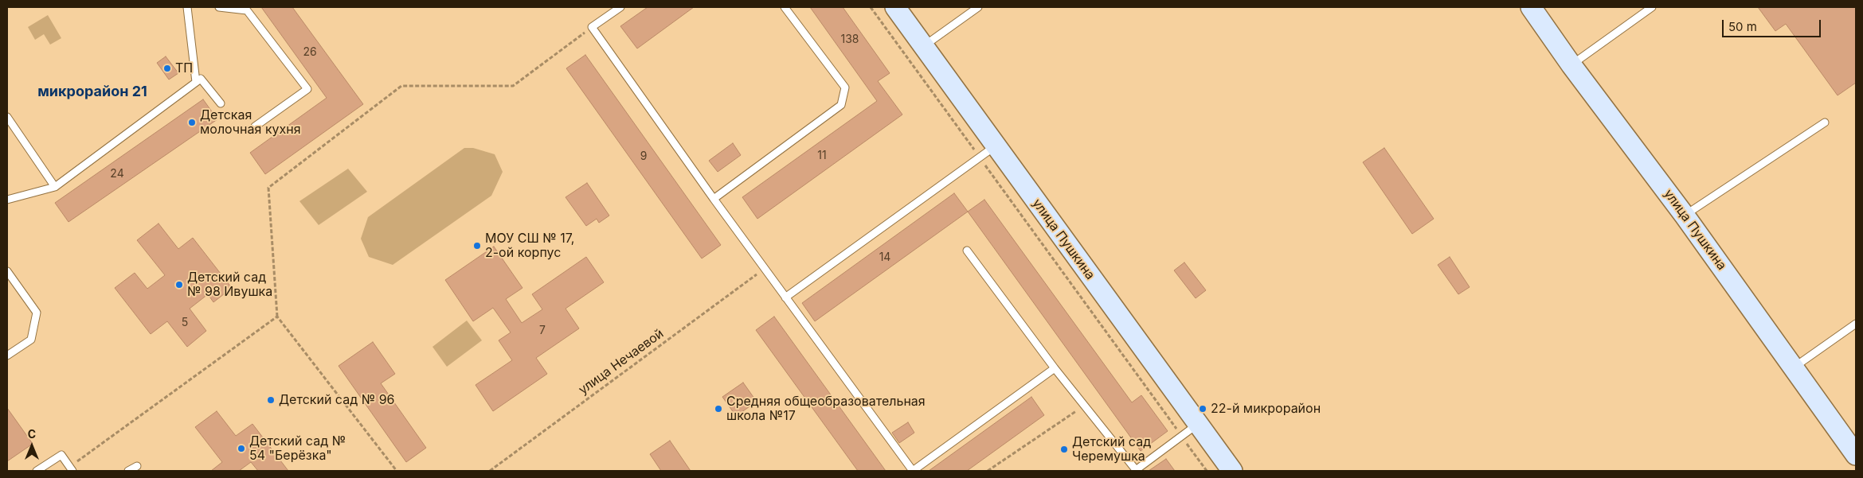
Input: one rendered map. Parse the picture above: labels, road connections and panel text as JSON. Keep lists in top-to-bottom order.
{
  "streets": {
    "street": ["улица Пушкина"],
    "path": ["улица Нечаевой"]
  },
  "districts": ["микрорайон 21"],
  "places": [
    "ТП",
    "Детская молочная кухня",
    "МОУ СШ № 17, 2-ой корпус",
    "Детский сад № 98 Ивушка",
    "Детский сад № 96",
    "Средняя общеобразовательная школа №17",
    "22-й микрорайон",
    "Детский сад № 54 \"Берёзка\"",
    "Детский сад Черемушка"
  ],
  "house_numbers": [
    "138",
    "26",
    "11",
    "9",
    "24",
    "14",
    "5",
    "7"
  ],
  "scale_bar": "50 m",
  "north": "top"
}
